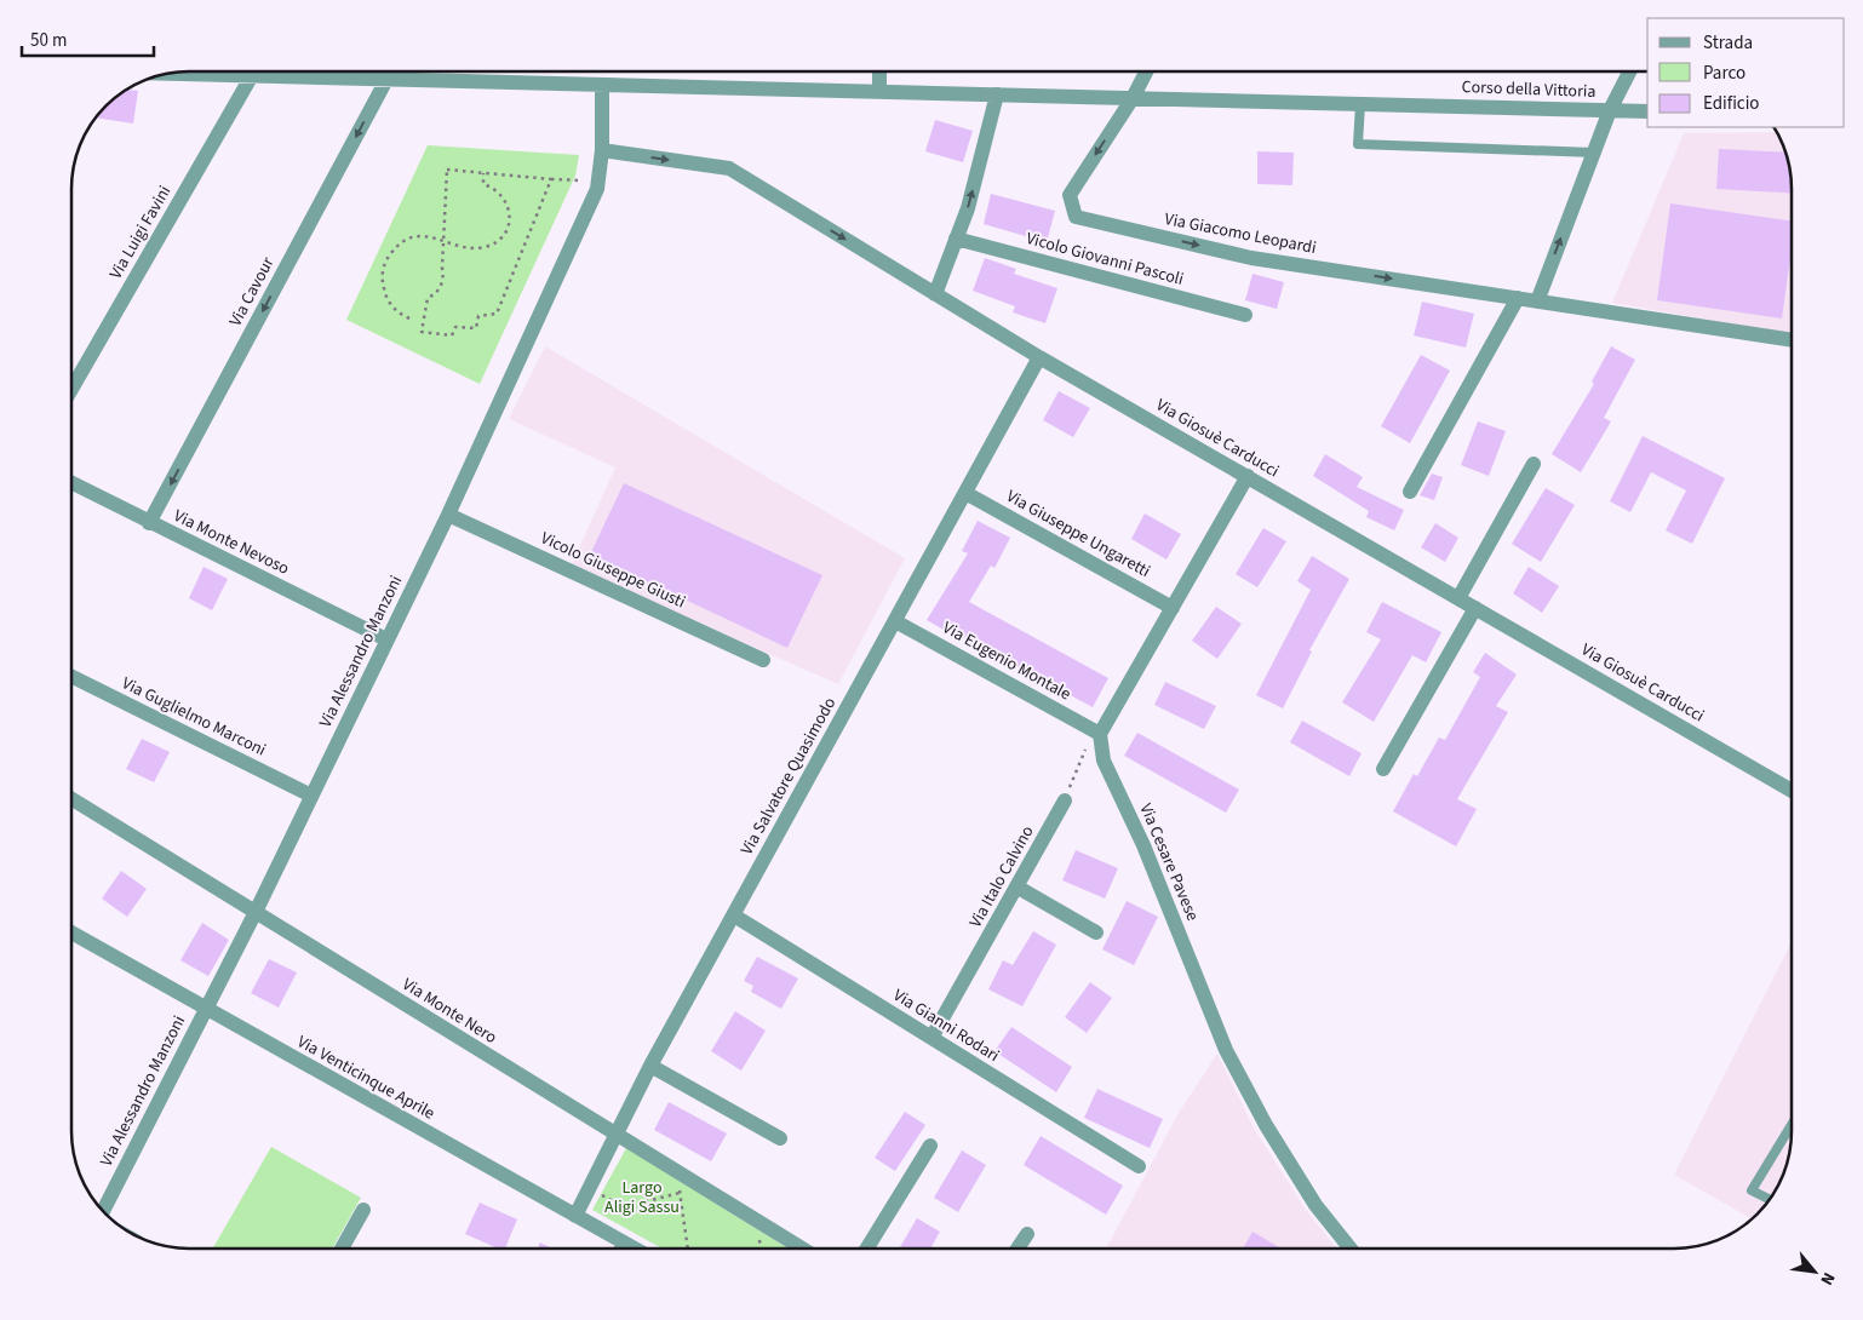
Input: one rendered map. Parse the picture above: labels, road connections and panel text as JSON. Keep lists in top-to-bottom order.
{
  "streets": {
    "street": [
      "Corso della Vittoria",
      "Via Luigi Favini",
      "Via Giacomo Leopardi",
      "Vicolo Giovanni Pascoli",
      "Via Cavour",
      "Via Giosuè Carducci",
      "Via Giuseppe Ungaretti",
      "Via Monte Nevoso",
      "Vicolo Giuseppe Giusti",
      "Via Alessandro Manzoni",
      "Via Eugenio Montale",
      "Via Guglielmo Marconi",
      "Via Salvatore Quasimodo",
      "Via Cesare Pavese",
      "Via Italo Calvino",
      "Via Monte Nero",
      "Via Gianni Rodari",
      "Via Venticinque Aprile"
    ]
  },
  "crossings": [
    ["Corso della Vittoria", "Via Luigi Favini"],
    ["Corso della Vittoria", "Via Giacomo Leopardi"],
    ["Corso della Vittoria", "Via Cavour"],
    ["Corso della Vittoria", "Via Alessandro Manzoni"],
    ["Via Cavour", "Via Monte Nevoso"],
    ["Via Giosuè Carducci", "Via Alessandro Manzoni"],
    ["Via Giosuè Carducci", "Via Salvatore Quasimodo"],
    ["Via Giuseppe Ungaretti", "Via Salvatore Quasimodo"],
    ["Via Monte Nevoso", "Via Alessandro Manzoni"],
    ["Vicolo Giuseppe Giusti", "Via Alessandro Manzoni"],
    ["Via Alessandro Manzoni", "Via Guglielmo Marconi"],
    ["Via Alessandro Manzoni", "Via Monte Nero"],
    ["Via Alessandro Manzoni", "Via Venticinque Aprile"],
    ["Via Eugenio Montale", "Via Salvatore Quasimodo"],
    ["Via Eugenio Montale", "Via Cesare Pavese"],
    ["Via Salvatore Quasimodo", "Via Monte Nero"],
    ["Via Salvatore Quasimodo", "Via Gianni Rodari"],
    ["Via Salvatore Quasimodo", "Via Venticinque Aprile"],
    ["Via Italo Calvino", "Via Gianni Rodari"]
  ],
  "one_way": ["Via Cavour"],
  "parks": ["Largo Aligi Sassu"],
  "legend": ["Strada", "Parco", "Edificio"],
  "scale_bar": "50 m",
  "north": "bottom right"
}
